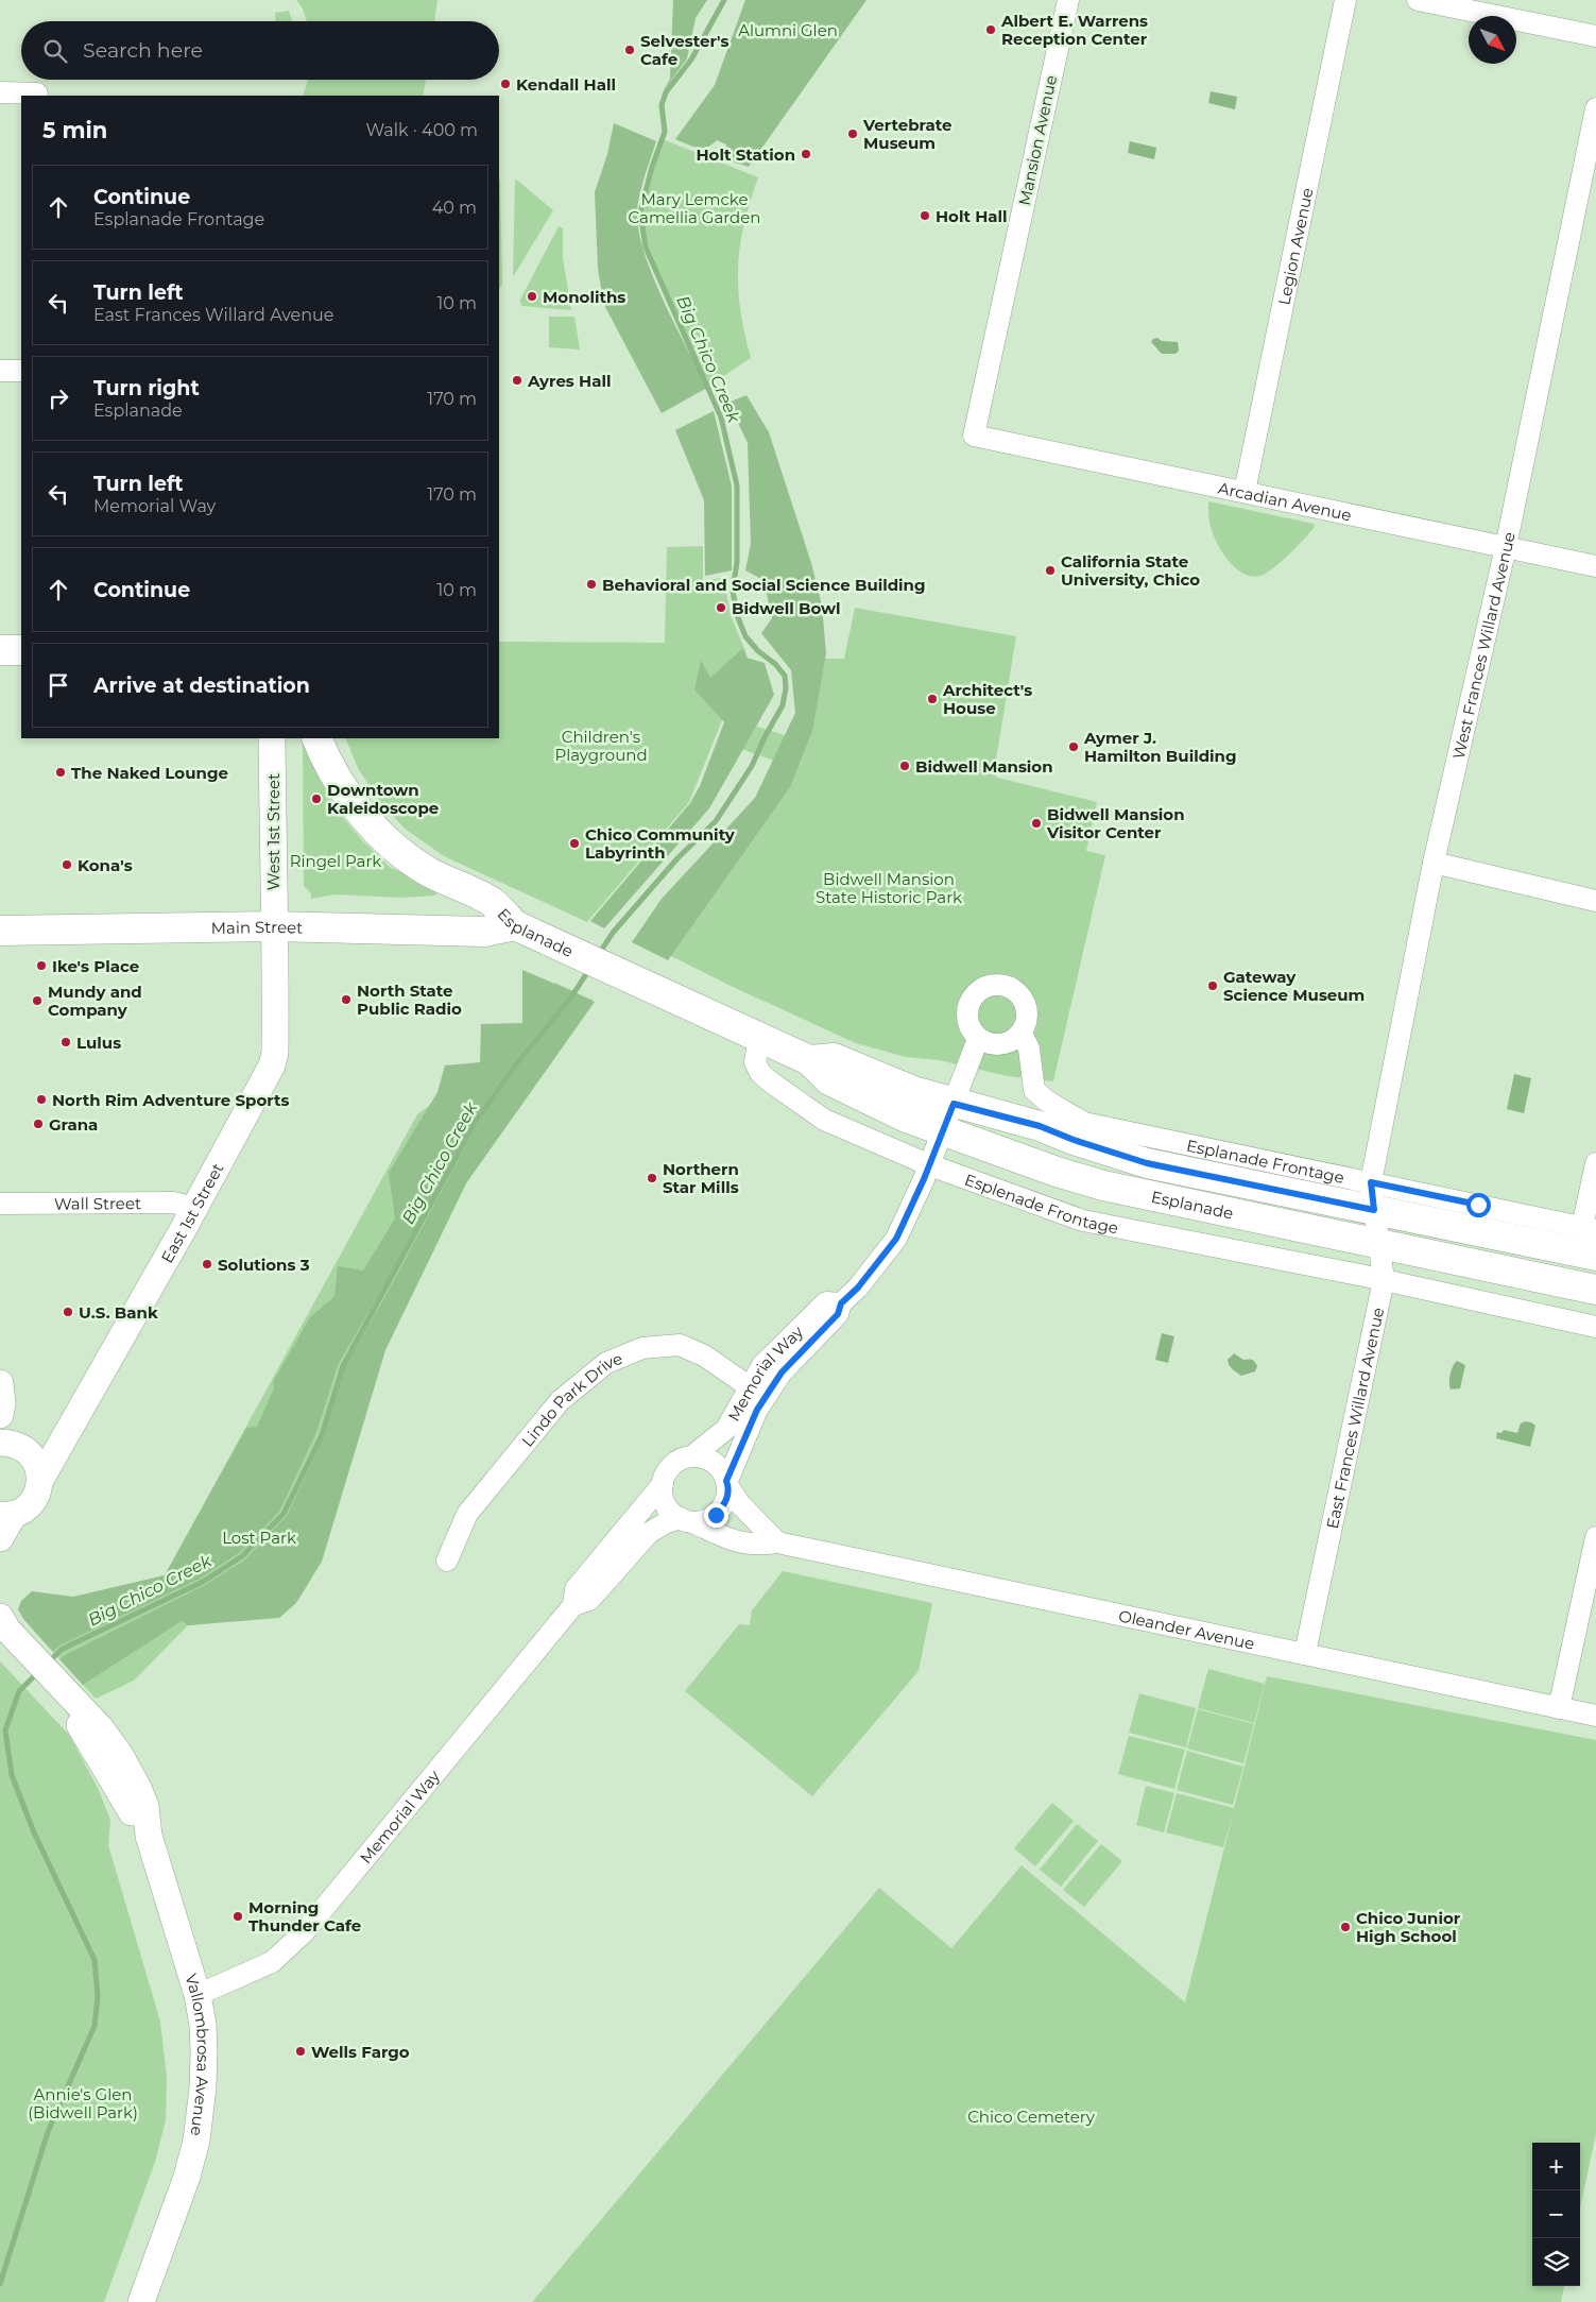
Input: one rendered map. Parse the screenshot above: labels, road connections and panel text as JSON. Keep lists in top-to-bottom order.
{
  "streets": {
    "main road": ["Main Street", "Esplanade"],
    "street": [
      "Mansion Avenue",
      "Legion Avenue",
      "Arcadian Avenue",
      "West Frances Willard Avenue",
      "West 1st Street",
      "Esplanade Frontage",
      "Wall Street",
      "Esplenade Frontage",
      "East 1st Street",
      "Memorial Way",
      "Lindo Park Drive",
      "East Frances Willard Avenue",
      "Oleander Avenue",
      "Vallombrosa Avenue"
    ]
  },
  "crossings": [
    ["Mansion Avenue", "Arcadian Avenue"],
    ["Legion Avenue", "Arcadian Avenue"],
    ["Arcadian Avenue", "West Frances Willard Avenue"],
    ["West Frances Willard Avenue", "Esplanade Frontage"],
    ["West Frances Willard Avenue", "East Frances Willard Avenue"],
    ["West 1st Street", "Main Street"],
    ["West 1st Street", "East 1st Street"],
    ["Main Street", "Esplanade"],
    ["Main Street", "East 1st Street"],
    ["Esplanade", "Esplenade Frontage"],
    ["Esplanade", "Memorial Way"],
    ["Esplanade", "East Frances Willard Avenue"],
    ["Esplanade Frontage", "Memorial Way"],
    ["Esplanade Frontage", "East Frances Willard Avenue"],
    ["Wall Street", "East 1st Street"],
    ["Esplenade Frontage", "Memorial Way"],
    ["Esplenade Frontage", "East Frances Willard Avenue"],
    ["Memorial Way", "Lindo Park Drive"],
    ["Memorial Way", "Oleander Avenue"],
    ["Memorial Way", "Vallombrosa Avenue"],
    ["East Frances Willard Avenue", "Oleander Avenue"]
  ],
  "water": ["Big Chico Creek"],
  "parks": [
    "Alumni Glen",
    "Mary Lemcke Camellia Garden",
    "Children's Playground",
    "Ringel Park",
    "Bidwell Mansion State Historic Park",
    "Lost Park",
    "Annie's Glen (Bidwell Park)",
    "Chico Cemetery"
  ],
  "places": [
    "Albert E. Warrens Reception Center",
    "Selvester's Cafe",
    "Kendall Hall",
    "Vertebrate Museum",
    "Holt Station",
    "Holt Hall",
    "Monoliths",
    "Ayres Hall",
    "California State University, Chico",
    "Behavioral and Social Science Building",
    "Bidwell Bowl",
    "Architect's House",
    "Aymer J. Hamilton Building",
    "Bidwell Mansion",
    "The Naked Lounge",
    "Downtown Kaleidoscope",
    "Bidwell Mansion Visitor Center",
    "Chico Community Labyrinth",
    "Kona's",
    "Ike's Place",
    "Gateway Science Museum",
    "North State Public Radio",
    "Mundy and Company",
    "Lulus",
    "North Rim Adventure Sports",
    "Grana",
    "Northern Star Mills",
    "Solutions 3",
    "U.S. Bank",
    "Morning Thunder Cafe",
    "Chico Junior High School",
    "Wells Fargo"
  ],
  "north": "bottom right",
  "page": {
    "search": "Search here",
    "heading": ["5 min", "Walk · 400 m"],
    "list": [
      ["Continue", "Esplanade Frontage", "40 m"],
      ["Turn left", "East Frances Willard Avenue", "10 m"],
      ["Turn right", "Esplanade", "170 m"],
      ["Turn left", "Memorial Way", "170 m"],
      ["Continue", "10 m"],
      "Arrive at destination"
    ],
    "map_buttons": ["+", "−"]
  }
}
